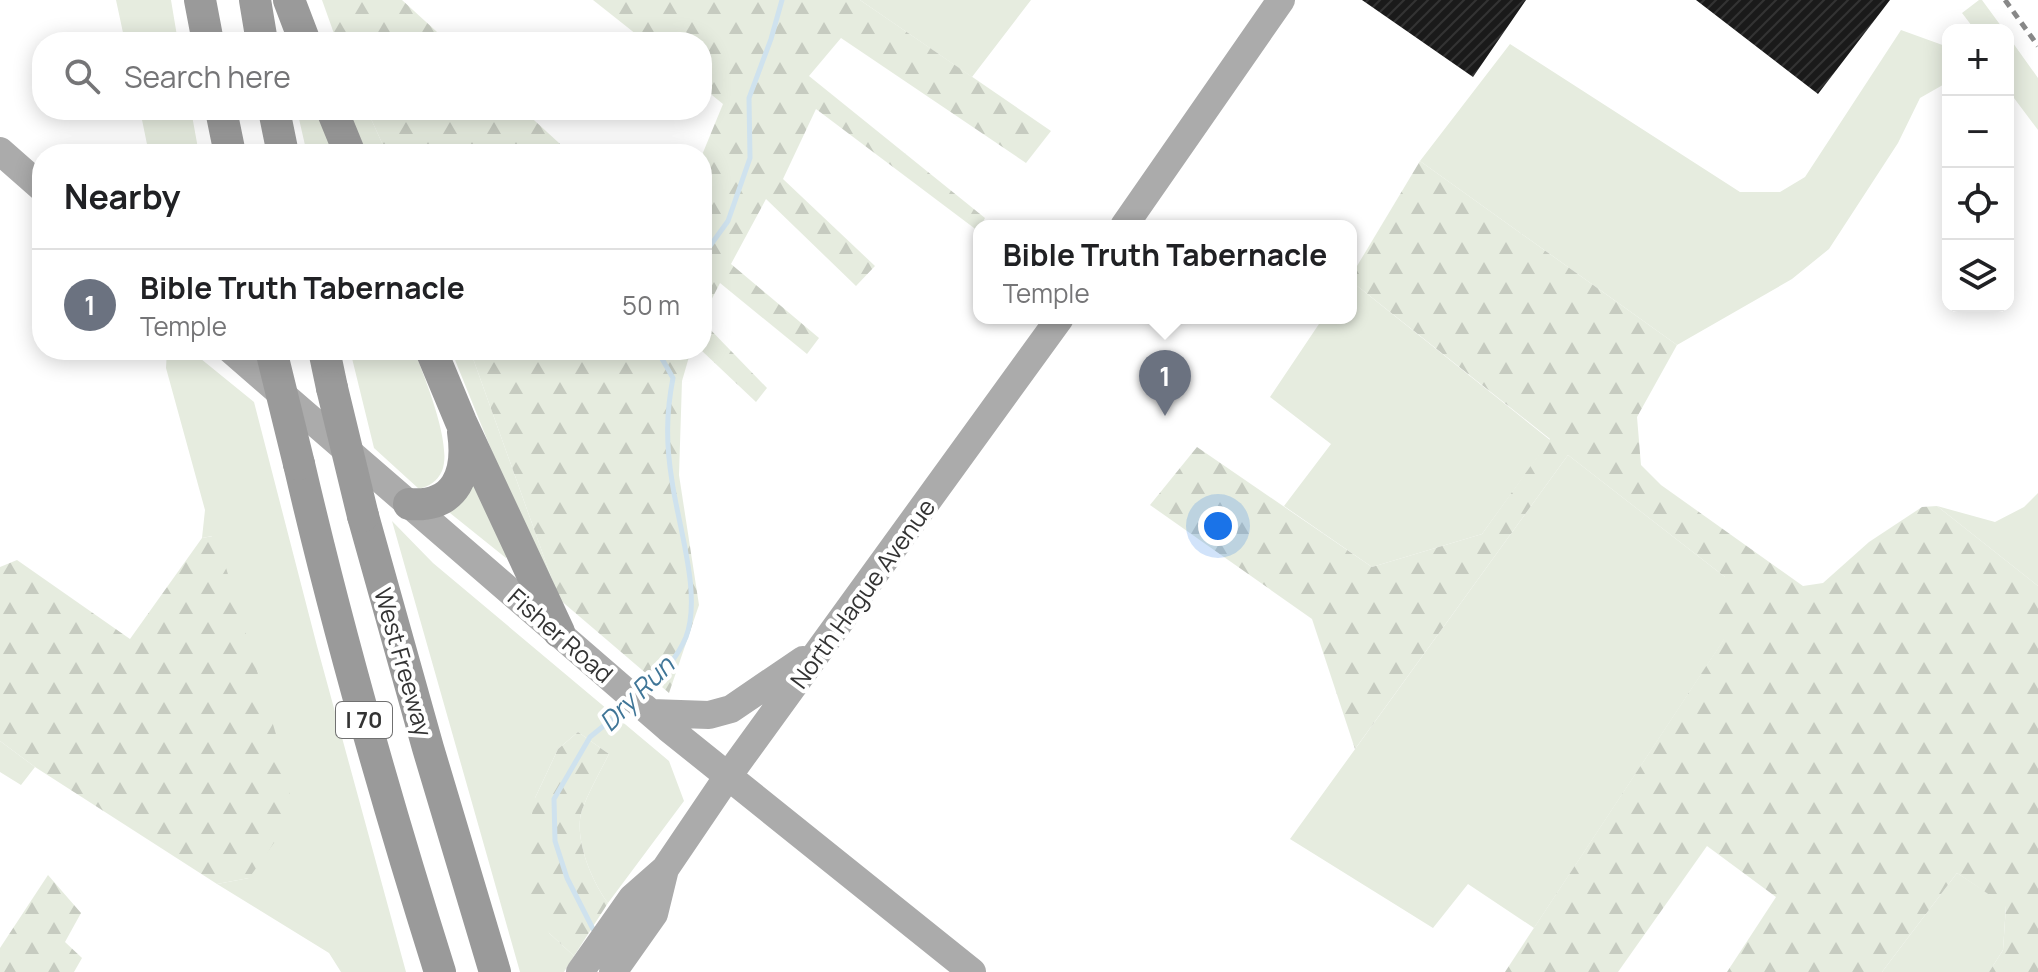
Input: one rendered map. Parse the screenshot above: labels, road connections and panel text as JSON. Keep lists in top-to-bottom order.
{
  "streets": {
    "highway": ["West Freeway", "I 70"],
    "main road": ["North Hague Avenue", "Fisher Road"]
  },
  "crossings": [
    ["North Hague Avenue", "Fisher Road"]
  ],
  "water": ["Dry Run"],
  "page": {
    "map_buttons": ["+", "−"],
    "search": "Search here",
    "heading": "Nearby",
    "popup": ["Bible Truth Tabernacle", "Temple"],
    "list": [
      {
        "mark": "1",
        "name": "Bible Truth Tabernacle",
        "note": "Temple",
        "value": "50 m"
      }
    ],
    "pins": "1"
  }
}
